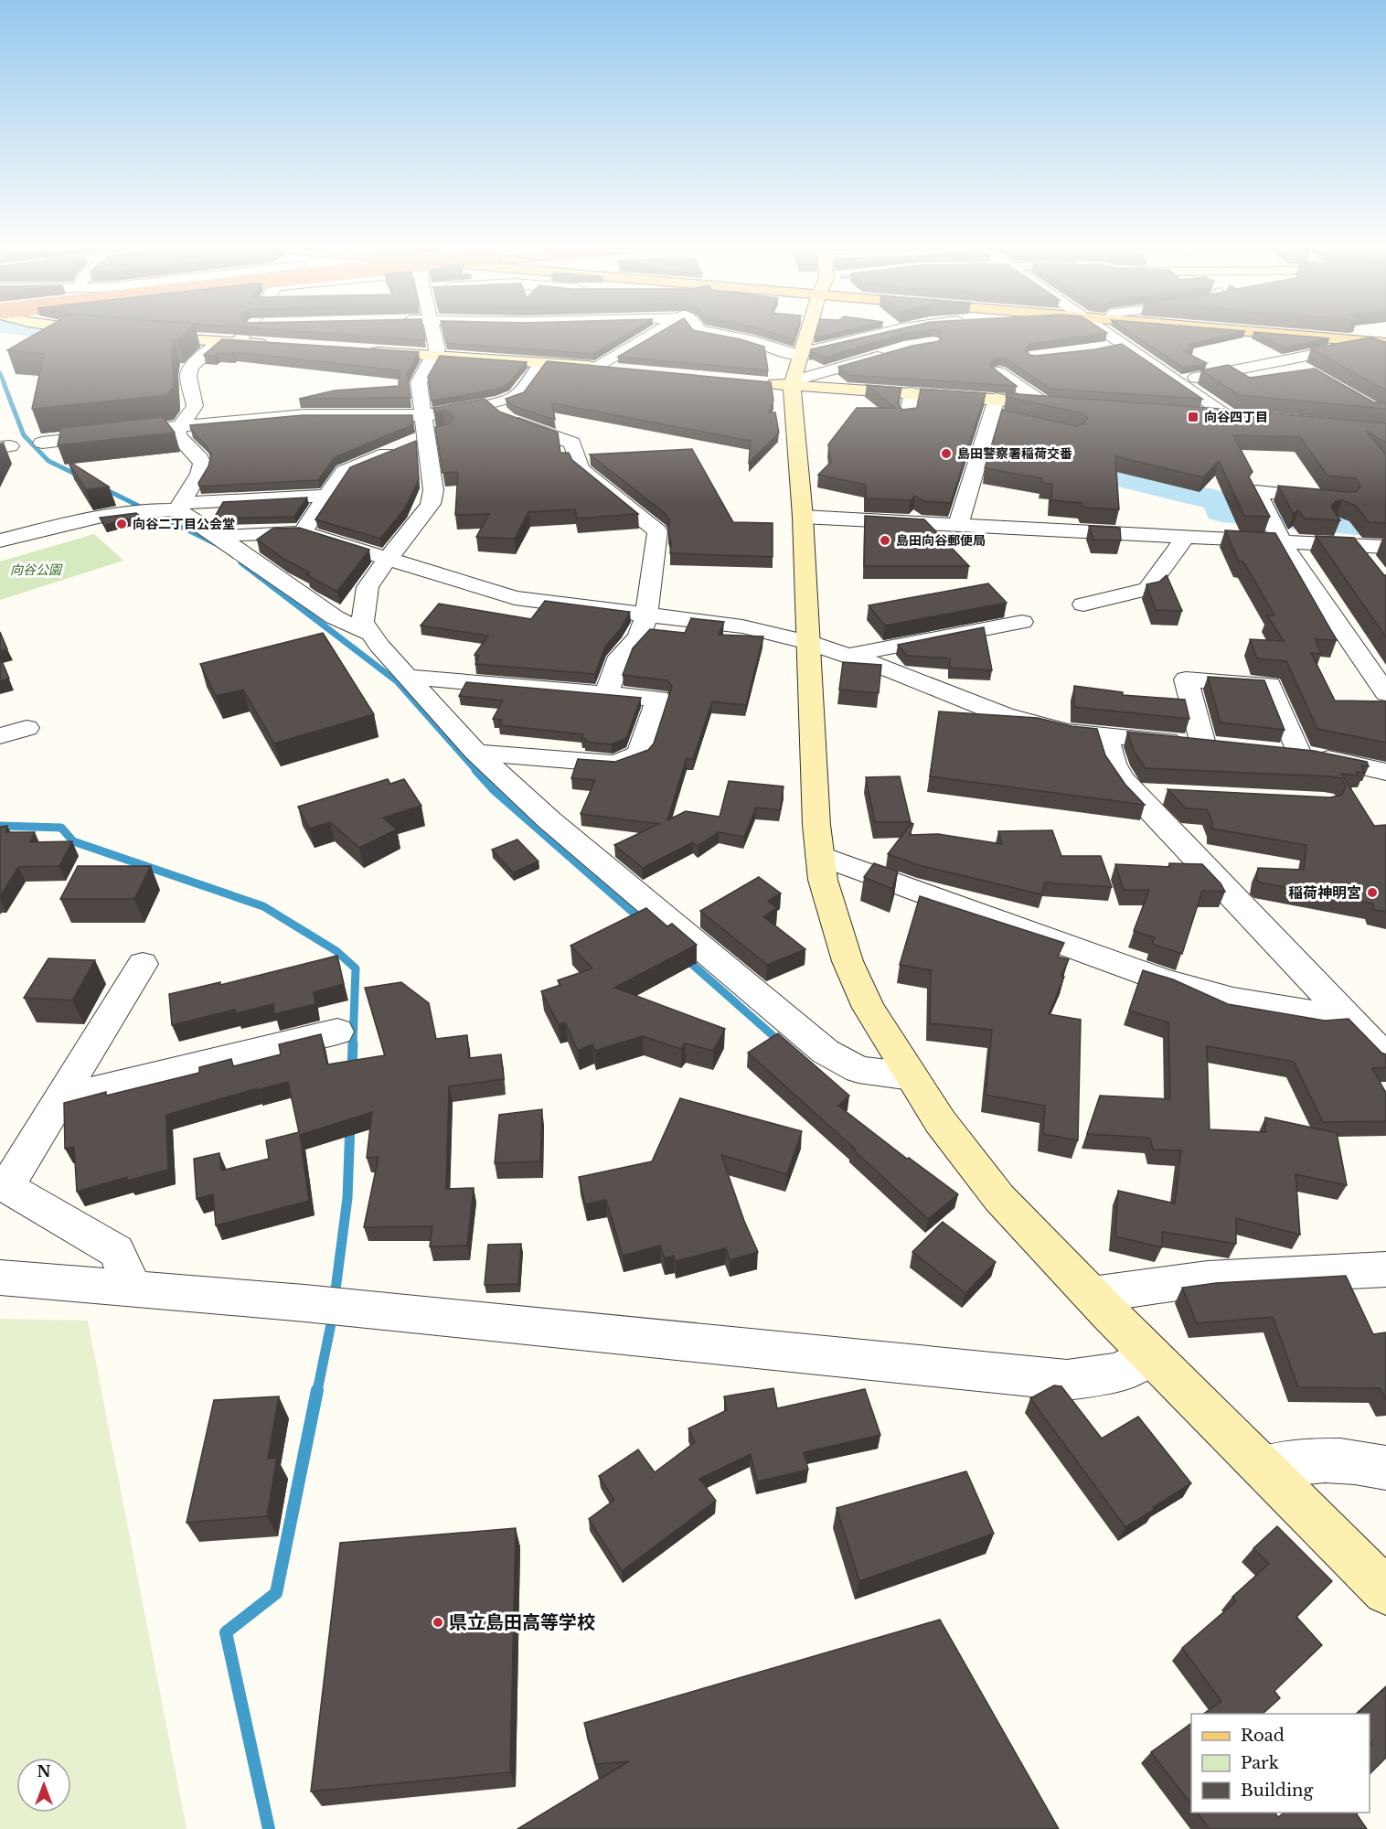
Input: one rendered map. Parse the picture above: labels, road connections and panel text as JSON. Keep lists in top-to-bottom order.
{
  "parks": ["向谷公園"],
  "places": {
    "transit": ["向谷四丁目"],
    "other": [
      "島田警察署稲荷交番",
      "向谷二丁目公会堂",
      "島田向谷郵便局",
      "稲荷神明宮",
      "県立島田高等学校"
    ]
  },
  "legend": ["Road", "Park", "Building"],
  "north": "top"
}
